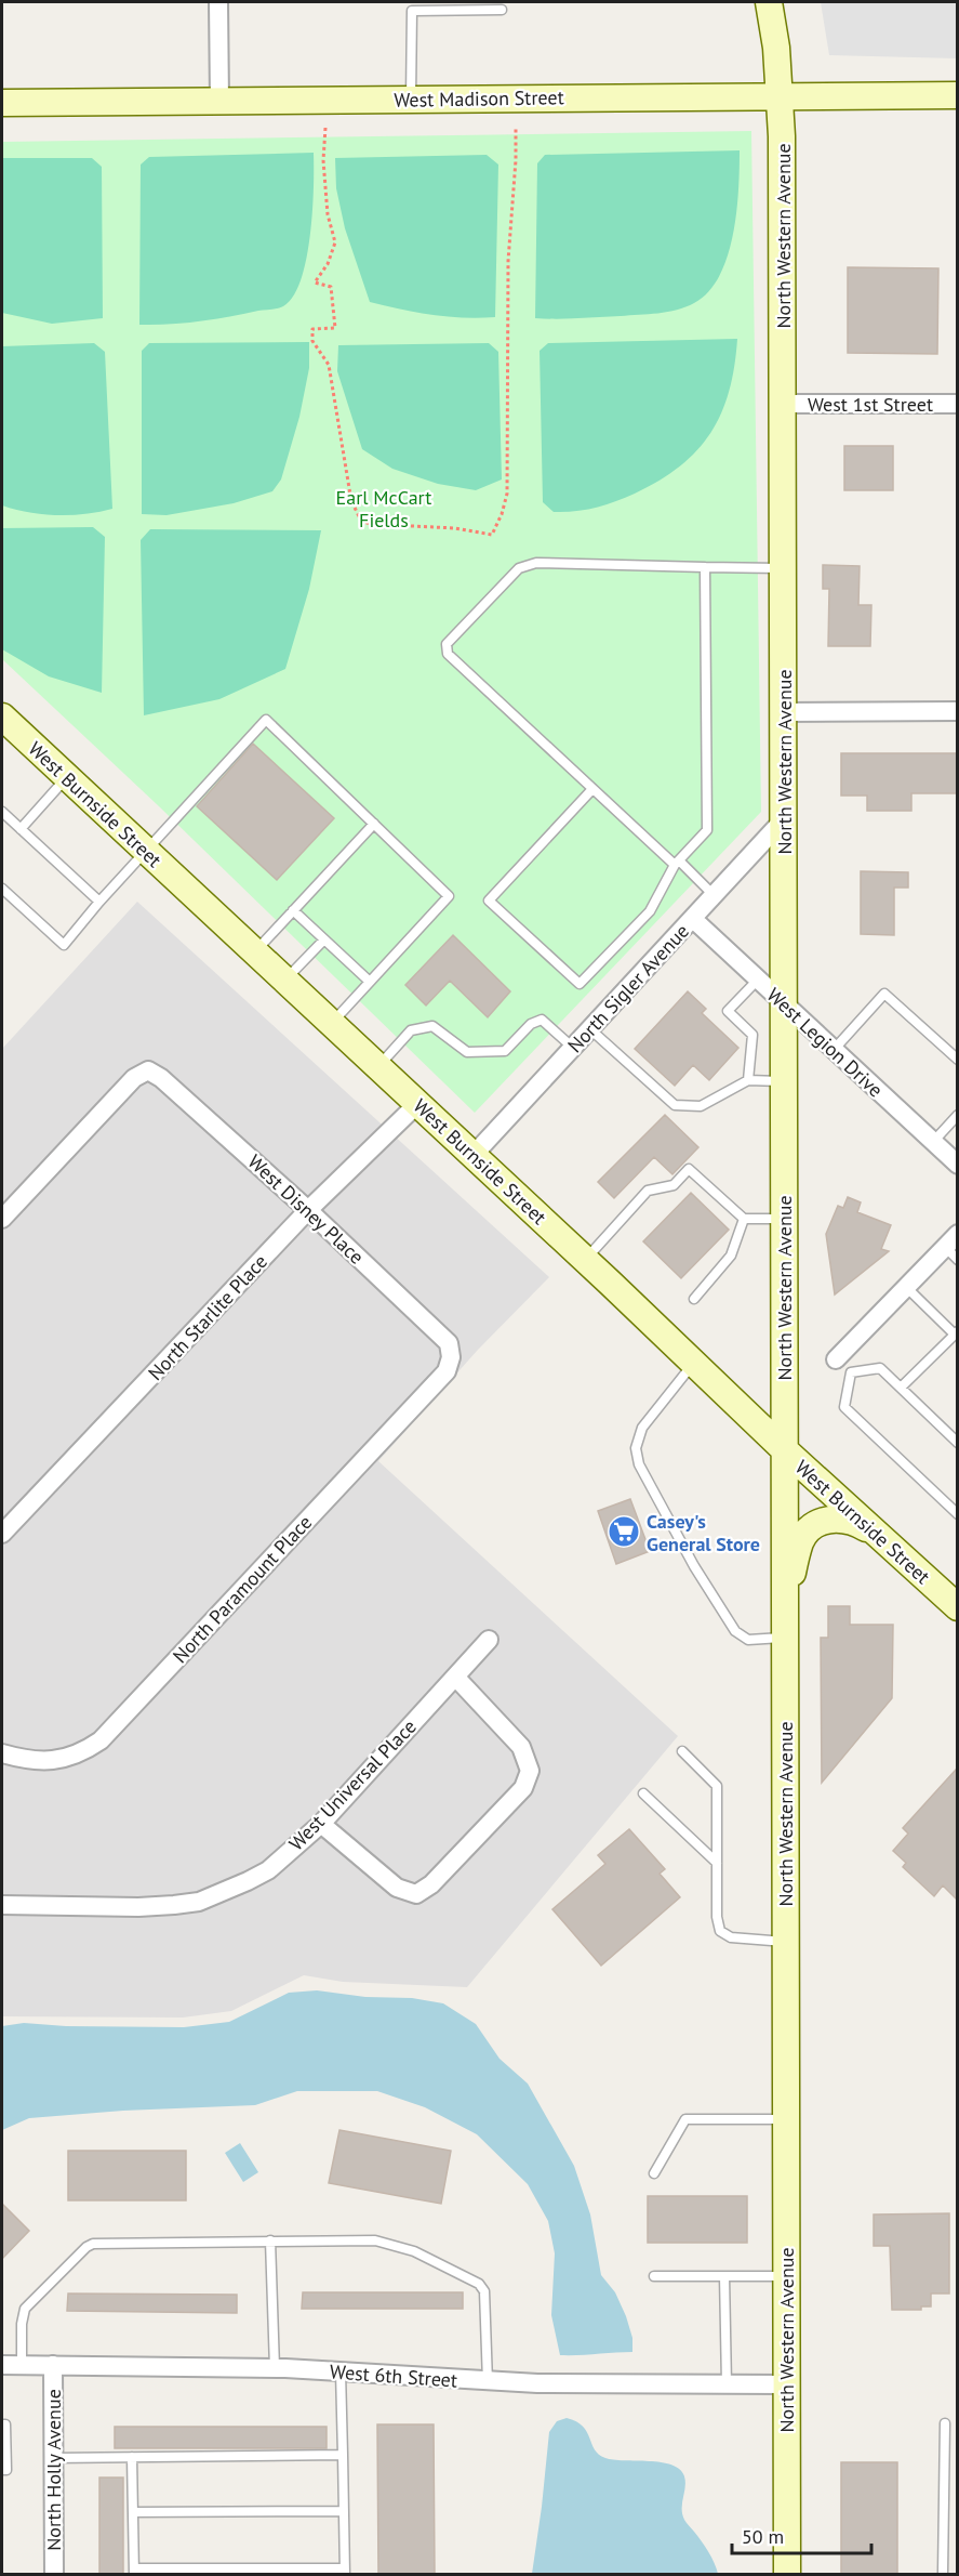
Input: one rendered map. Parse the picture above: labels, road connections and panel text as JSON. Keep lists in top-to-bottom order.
{
  "streets": {
    "street": [
      "West Madison Street",
      "North Western Avenue",
      "West 1st Street",
      "West Burnside Street",
      "North Sigler Avenue",
      "West Legion Drive",
      "West Disney Place",
      "North Starlite Place",
      "North Paramount Place",
      "West Universal Place",
      "West 6th Street",
      "North Holly Avenue"
    ]
  },
  "crossings": [
    ["West Madison Street", "North Western Avenue"],
    ["North Western Avenue", "West 1st Street"],
    ["North Western Avenue", "West Burnside Street"],
    ["North Western Avenue", "North Sigler Avenue"],
    ["North Western Avenue", "West Legion Drive"],
    ["North Western Avenue", "West 6th Street"],
    ["West Burnside Street", "North Sigler Avenue"],
    ["West Burnside Street", "North Starlite Place"],
    ["North Sigler Avenue", "West Legion Drive"],
    ["West Disney Place", "North Starlite Place"],
    ["West Disney Place", "North Paramount Place"],
    ["West 6th Street", "North Holly Avenue"]
  ],
  "parks": ["Earl McCart Fields"],
  "places": {
    "supermarket": ["Casey's General Store"]
  },
  "scale_bar": "50 m"
}
